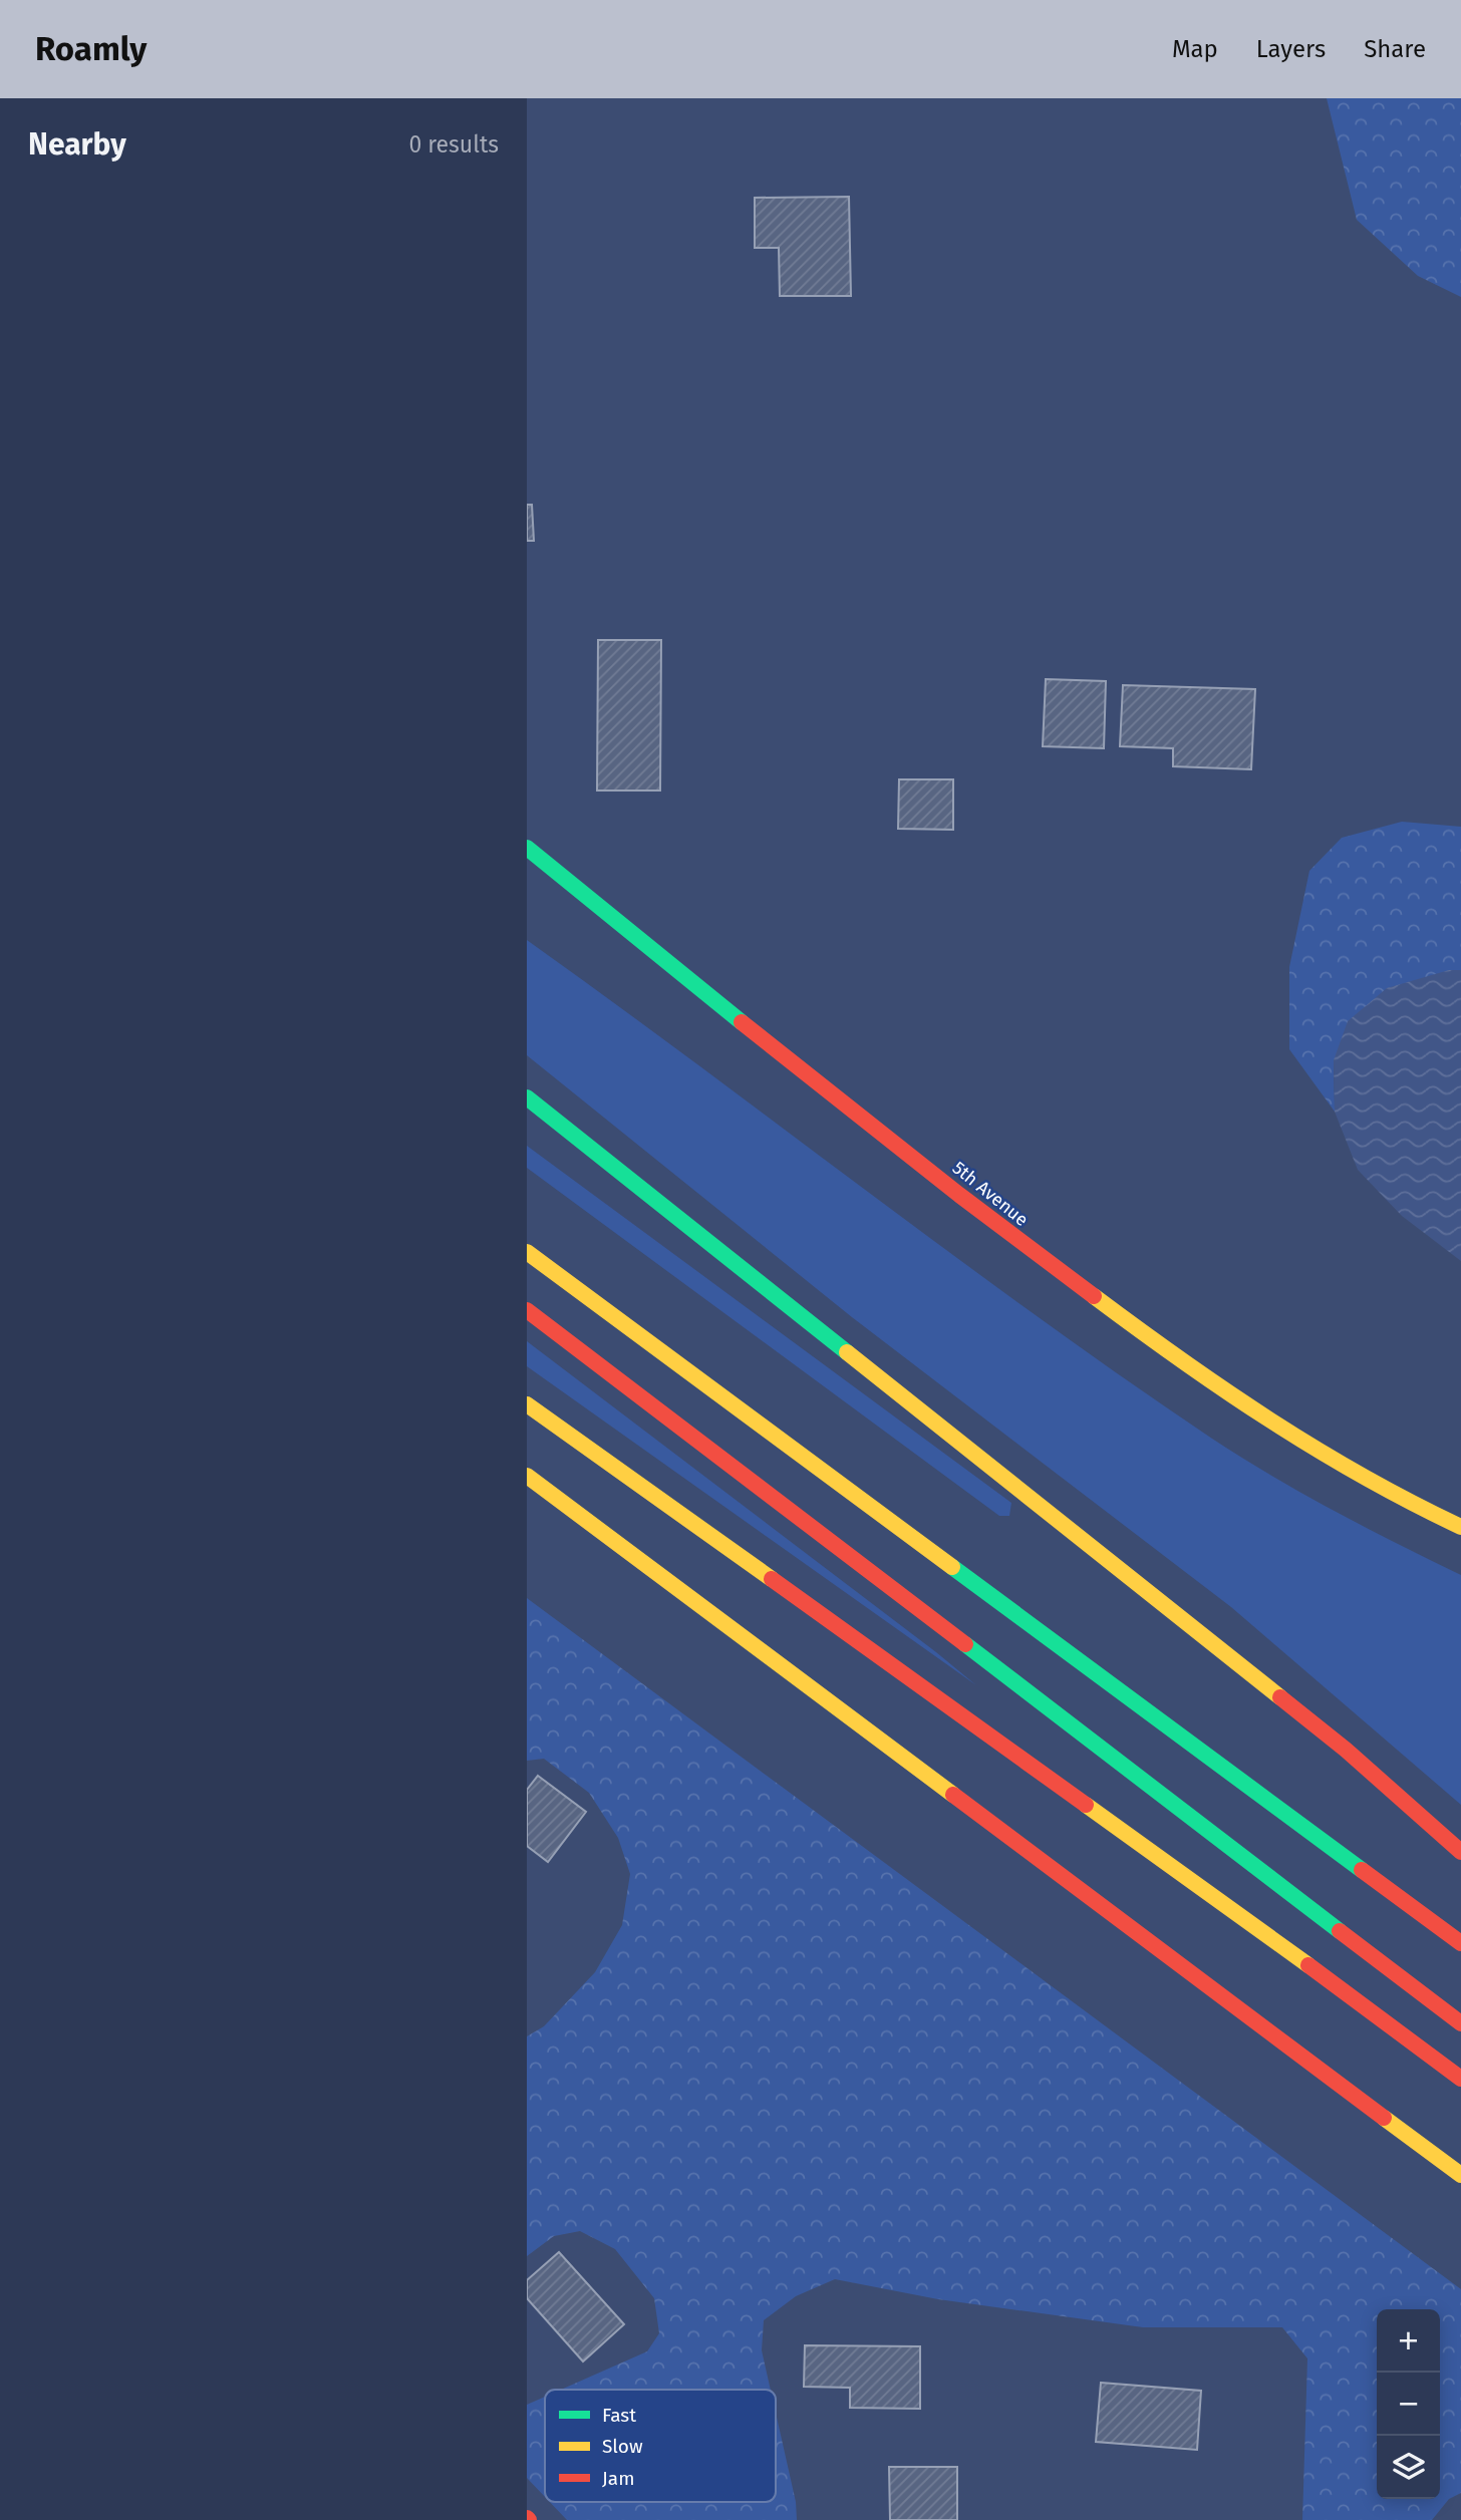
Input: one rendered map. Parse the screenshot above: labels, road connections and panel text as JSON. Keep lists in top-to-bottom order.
{
  "streets": {
    "main road": ["5th Avenue"]
  },
  "legend": ["Fast", "Slow", "Jam"],
  "page": {
    "header": "Roamly",
    "nav": ["Map", "Layers", "Share"],
    "heading": ["Nearby", "0 results"],
    "map_buttons": ["+", "−"]
  }
}
